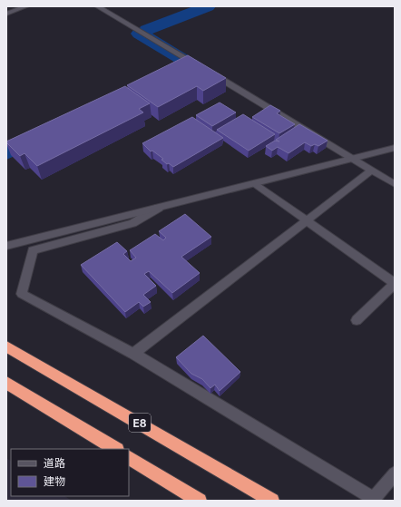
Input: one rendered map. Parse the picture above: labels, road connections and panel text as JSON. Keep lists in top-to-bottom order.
{
  "streets": {
    "highway": ["E8"]
  },
  "legend": ["道路", "建物"]
}
